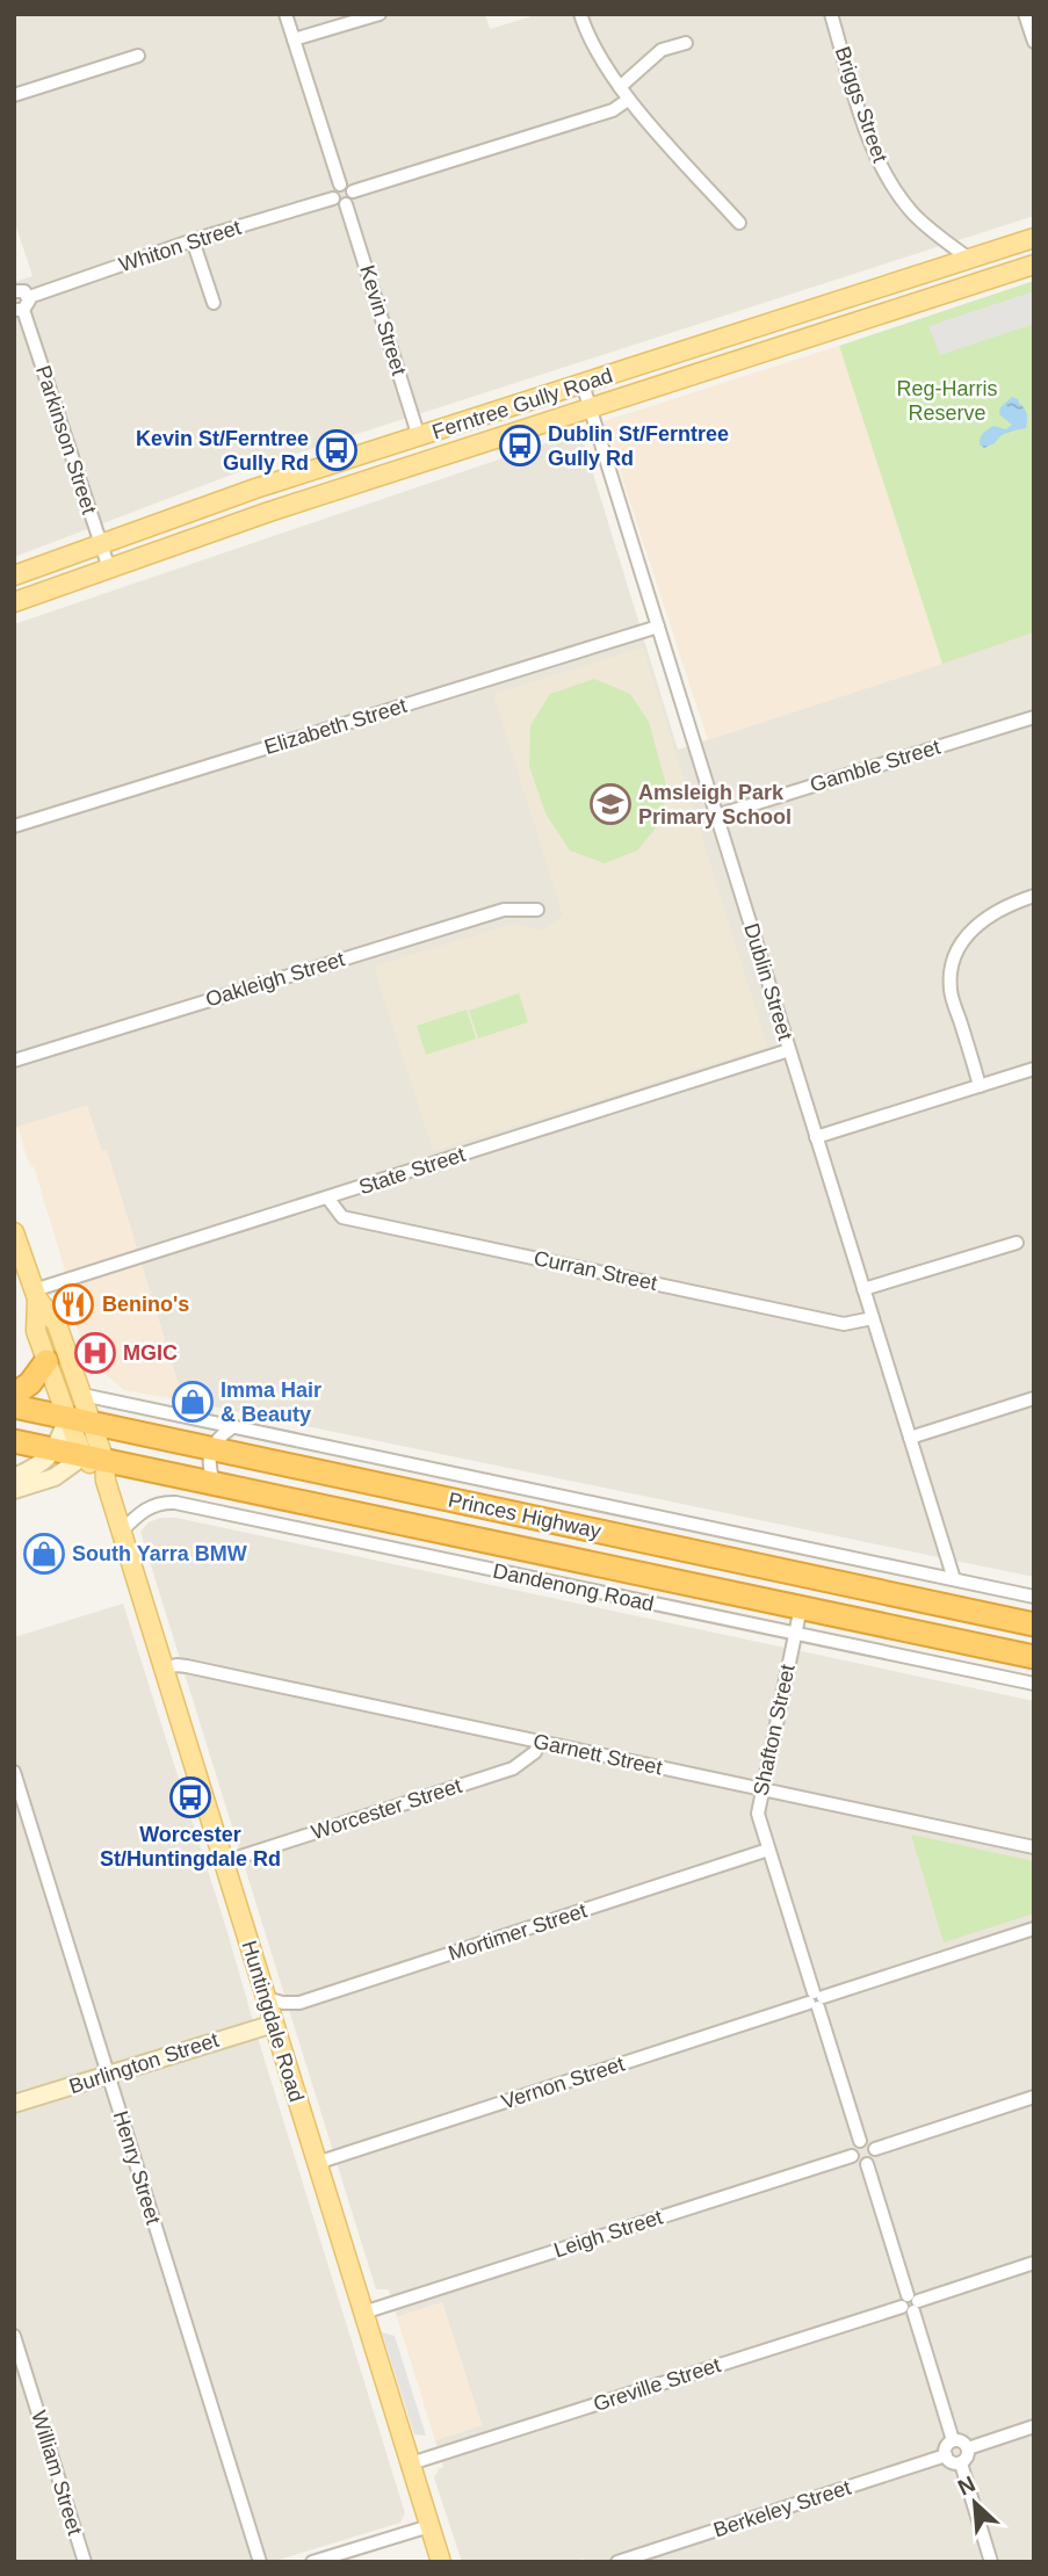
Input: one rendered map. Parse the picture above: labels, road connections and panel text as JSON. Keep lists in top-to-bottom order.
{
  "streets": {
    "highway": ["Princes Highway"],
    "main road": ["Ferntree Gully Road", "Huntingdale Road"],
    "street": [
      "Briggs Street",
      "Whiton Street",
      "Kevin Street",
      "Parkinson Street",
      "Elizabeth Street",
      "Gamble Street",
      "Oakleigh Street",
      "Dublin Street",
      "State Street",
      "Curran Street",
      "Dandenong Road",
      "Shafton Street",
      "Garnett Street",
      "Worcester Street",
      "Mortimer Street",
      "Burlington Street",
      "Vernon Street",
      "Henry Street",
      "Leigh Street",
      "Greville Street",
      "William Street",
      "Berkeley Street"
    ]
  },
  "crossings": [
    ["Briggs Street", "Ferntree Gully Road"],
    ["Whiton Street", "Kevin Street"],
    ["Kevin Street", "Ferntree Gully Road"],
    ["Ferntree Gully Road", "Parkinson Street"],
    ["Ferntree Gully Road", "Dublin Street"],
    ["Elizabeth Street", "Dublin Street"],
    ["Gamble Street", "Dublin Street"],
    ["Dublin Street", "State Street"],
    ["Dublin Street", "Curran Street"],
    ["State Street", "Curran Street"],
    ["State Street", "Huntingdale Road"],
    ["Princes Highway", "Shafton Street"],
    ["Princes Highway", "Huntingdale Road"],
    ["Dandenong Road", "Shafton Street"],
    ["Dandenong Road", "Huntingdale Road"],
    ["Shafton Street", "Garnett Street"],
    ["Shafton Street", "Mortimer Street"],
    ["Shafton Street", "Vernon Street"],
    ["Shafton Street", "Leigh Street"],
    ["Garnett Street", "Worcester Street"],
    ["Garnett Street", "Huntingdale Road"],
    ["Worcester Street", "Huntingdale Road"],
    ["Mortimer Street", "Huntingdale Road"],
    ["Huntingdale Road", "Burlington Street"],
    ["Huntingdale Road", "Vernon Street"],
    ["Huntingdale Road", "Leigh Street"],
    ["Huntingdale Road", "Greville Street"],
    ["Burlington Street", "Henry Street"]
  ],
  "parks": ["Reg-Harris Reserve"],
  "places": {
    "bus stop": ["Dublin St/Ferntree Gully Rd", "Kevin St/Ferntree Gully Rd", "Worcester St/Huntingdale Rd"],
    "school or university": ["Amsleigh Park Primary School"],
    "restaurant": ["Benino's"],
    "hospital": ["MGIC"],
    "shop": ["Imma Hair & Beauty", "South Yarra BMW"]
  },
  "north": "top left"
}
